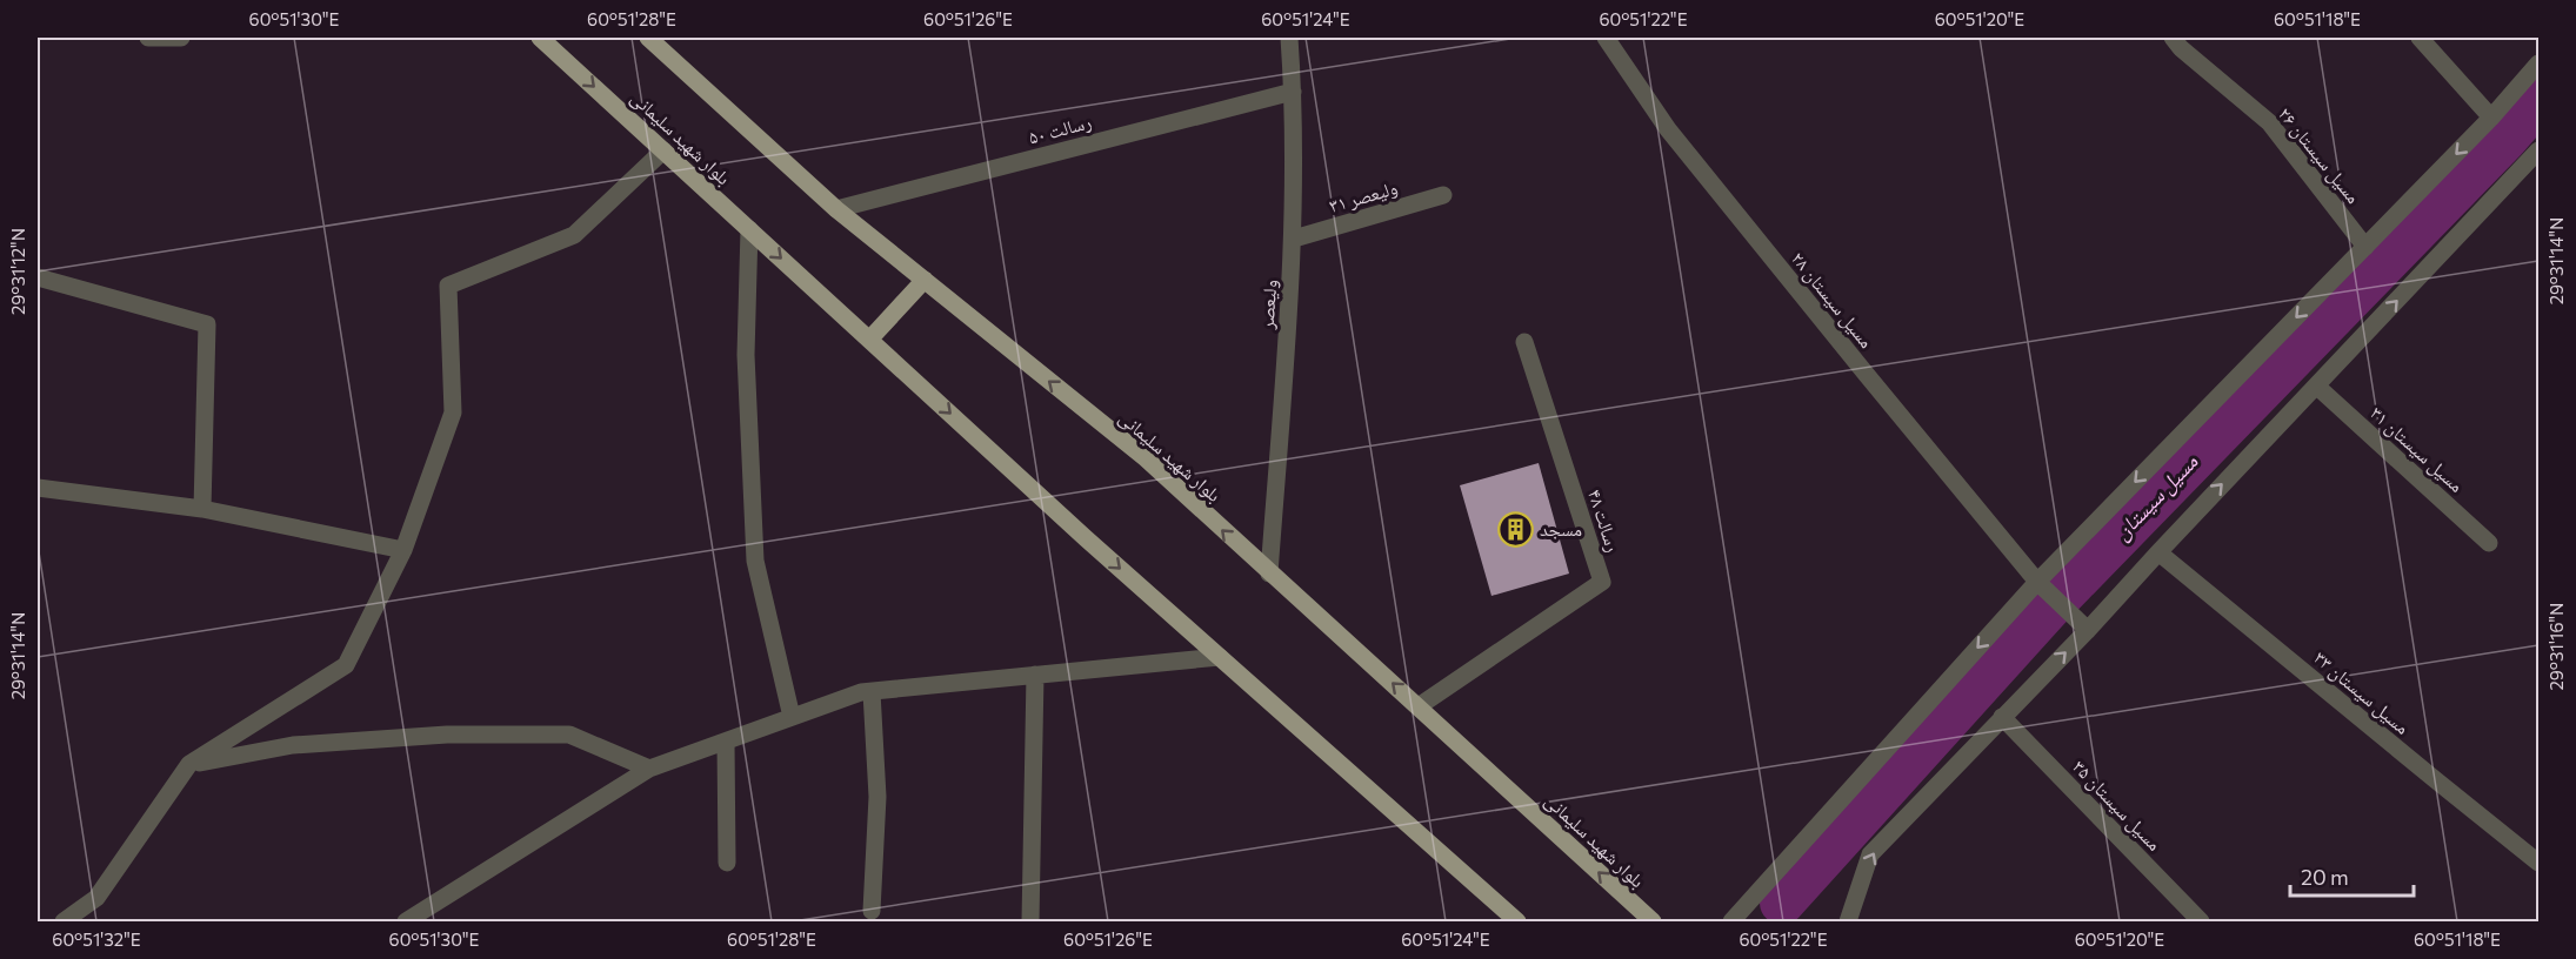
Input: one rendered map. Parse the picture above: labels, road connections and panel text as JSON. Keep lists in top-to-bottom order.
{
  "streets": {
    "main road": ["بلوار شهید سلیمانی"],
    "street": [
      "رسالت ۵۰",
      "مسیل سیستان ۲۶",
      "ولیعصر ۳۱",
      "مسیل سیستان ۲۸",
      "ولیعصر",
      "مسیل سیستان ۳۱",
      "رسالت ۴۸",
      "مسیل سیستان ۳۳",
      "مسیل سیستان ۳۵"
    ]
  },
  "crossings": [
    ["رسالت ۵۰", "بلوار شهید سلیمانی"],
    ["رسالت ۵۰", "ولیعصر"],
    ["بلوار شهید سلیمانی", "ولیعصر"],
    ["بلوار شهید سلیمانی", "رسالت ۴۸"],
    ["ولیعصر ۳۱", "ولیعصر"]
  ],
  "water": ["مسیل سیستان"],
  "places": {
    "building": ["مسجد"]
  },
  "scale_bar": "20 m",
  "coordinates": [
    "60°51'30\"E",
    "60°51'28\"E",
    "60°51'26\"E",
    "60°51'24\"E",
    "60°51'22\"E",
    "60°51'20\"E",
    "60°51'18\"E",
    "29°31'14\"N",
    "29°31'12\"N",
    "29°31'16\"N",
    "60°51'32\"E"
  ]
}
